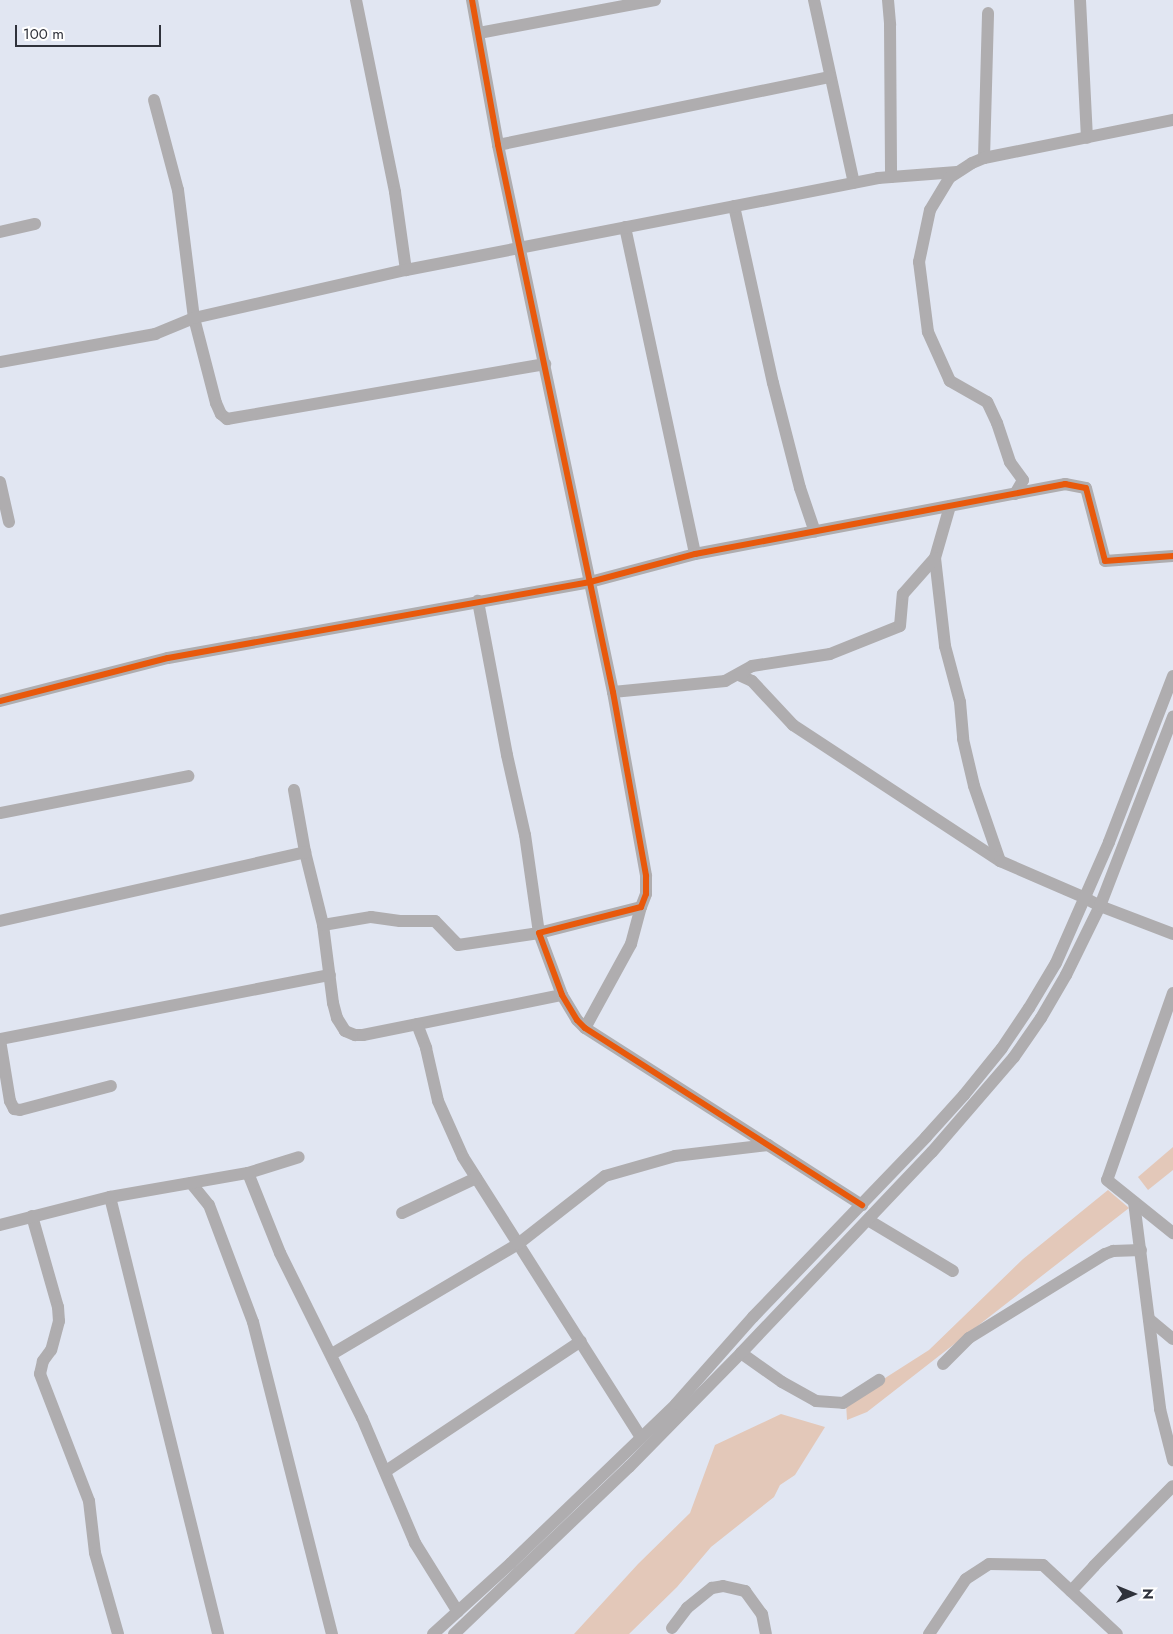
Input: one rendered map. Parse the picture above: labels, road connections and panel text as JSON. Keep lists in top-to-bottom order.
{
  "scale_bar": "100 m",
  "north": "right"
}
